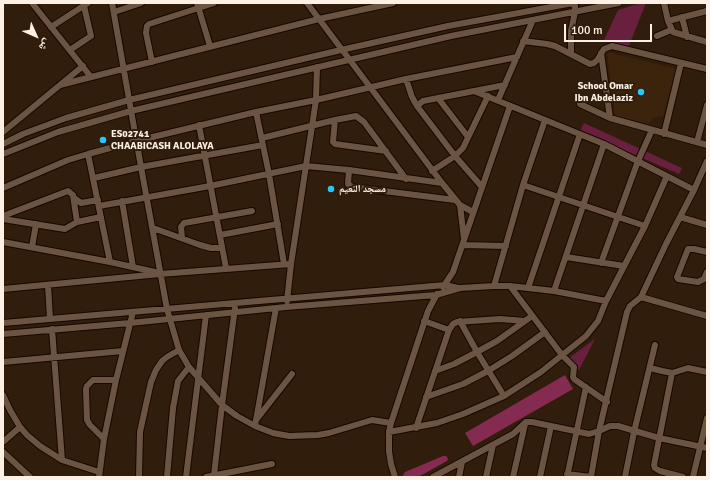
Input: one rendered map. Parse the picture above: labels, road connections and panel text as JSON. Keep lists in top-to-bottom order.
{
  "places": ["School Omar Ibn Abdelaziz", "ES02741 CHAABICASH ALOLAYA", "مسجد النعيم"],
  "scale_bar": "100 m",
  "north": "bottom right"
}
